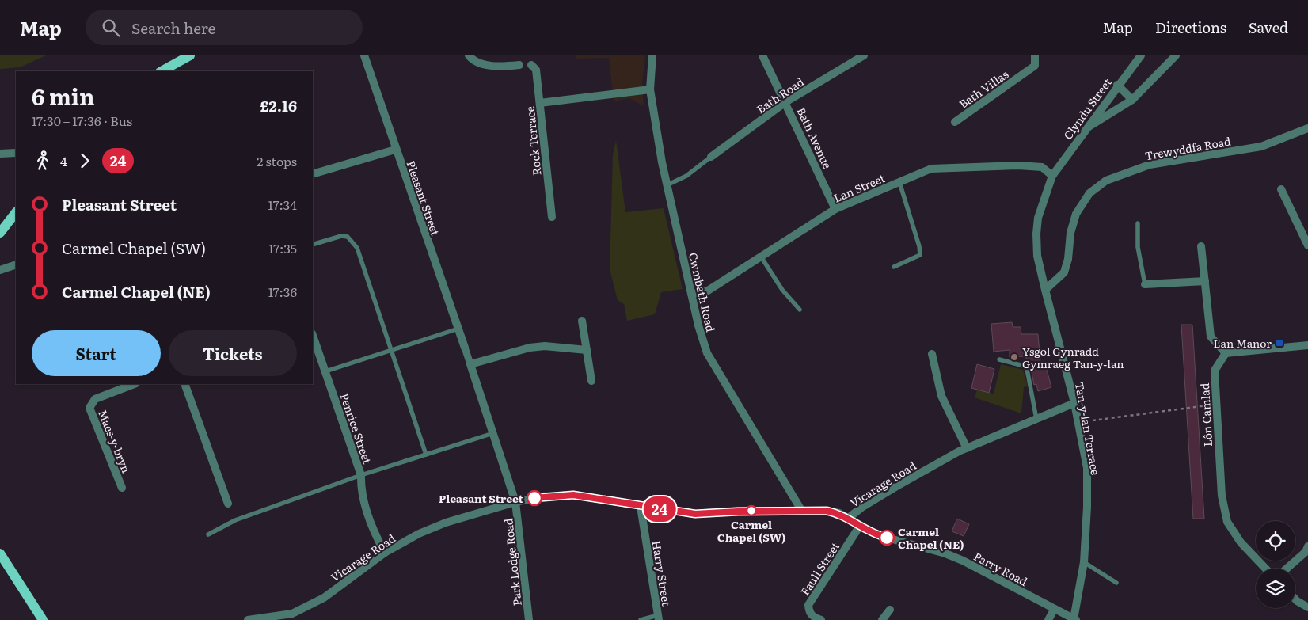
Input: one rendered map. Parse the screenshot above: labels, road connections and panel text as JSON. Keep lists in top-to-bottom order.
{
  "streets": {
    "street": [
      "Bath Villas",
      "Bath Road",
      "Clyndu Street",
      "Bath Avenue",
      "Rock Terrace",
      "Trewyddfa Road",
      "Lan Street",
      "Pleasant Street",
      "Cwmbath Road",
      "Lôn Camlad",
      "Penrice Street",
      "Tan-y-lan Terrace",
      "Maes-y-bryn",
      "Vicarage Road",
      "Park Lodge Road",
      "Faull Street",
      "Parry Road",
      "Harry Street"
    ]
  },
  "crossings": [
    ["Bath Road", "Bath Avenue"],
    ["Clyndu Street", "Lan Street"],
    ["Clyndu Street", "Tan-y-lan Terrace"],
    ["Bath Avenue", "Lan Street"],
    ["Trewyddfa Road", "Tan-y-lan Terrace"],
    ["Lan Street", "Cwmbath Road"],
    ["Lan Street", "Tan-y-lan Terrace"],
    ["Cwmbath Road", "Vicarage Road"],
    ["Penrice Street", "Vicarage Road"],
    ["Tan-y-lan Terrace", "Vicarage Road"],
    ["Tan-y-lan Terrace", "Parry Road"],
    ["Vicarage Road", "Park Lodge Road"],
    ["Vicarage Road", "Parry Road"],
    ["Vicarage Road", "Harry Street"],
    ["Faull Street", "Parry Road"]
  ],
  "places": {
    "transit": ["Lan Manor"],
    "other": [
      "Ysgol Gynradd Gymraeg Tan-y-lan",
      "Pleasant Street",
      "Carmel Chapel (SW)",
      "Carmel Chapel (NE)"
    ]
  },
  "lines": ["bus line 24"],
  "page": {
    "header": "Map",
    "search": "Search here",
    "nav": ["Map", "Directions", "Saved"],
    "on_map": "24",
    "heading": ["6 min", "17:30 – 17:36 · Bus", "£2.16"],
    "legs": ["4", "24", "2 stops"],
    "list": [
      {
        "name": "Pleasant Street",
        "value": "17:34"
      },
      {
        "name": "Carmel Chapel (SW)",
        "value": "17:35"
      },
      {
        "name": "Carmel Chapel (NE)",
        "value": "17:36"
      }
    ],
    "buttons": ["Start", "Tickets"]
  }
}
